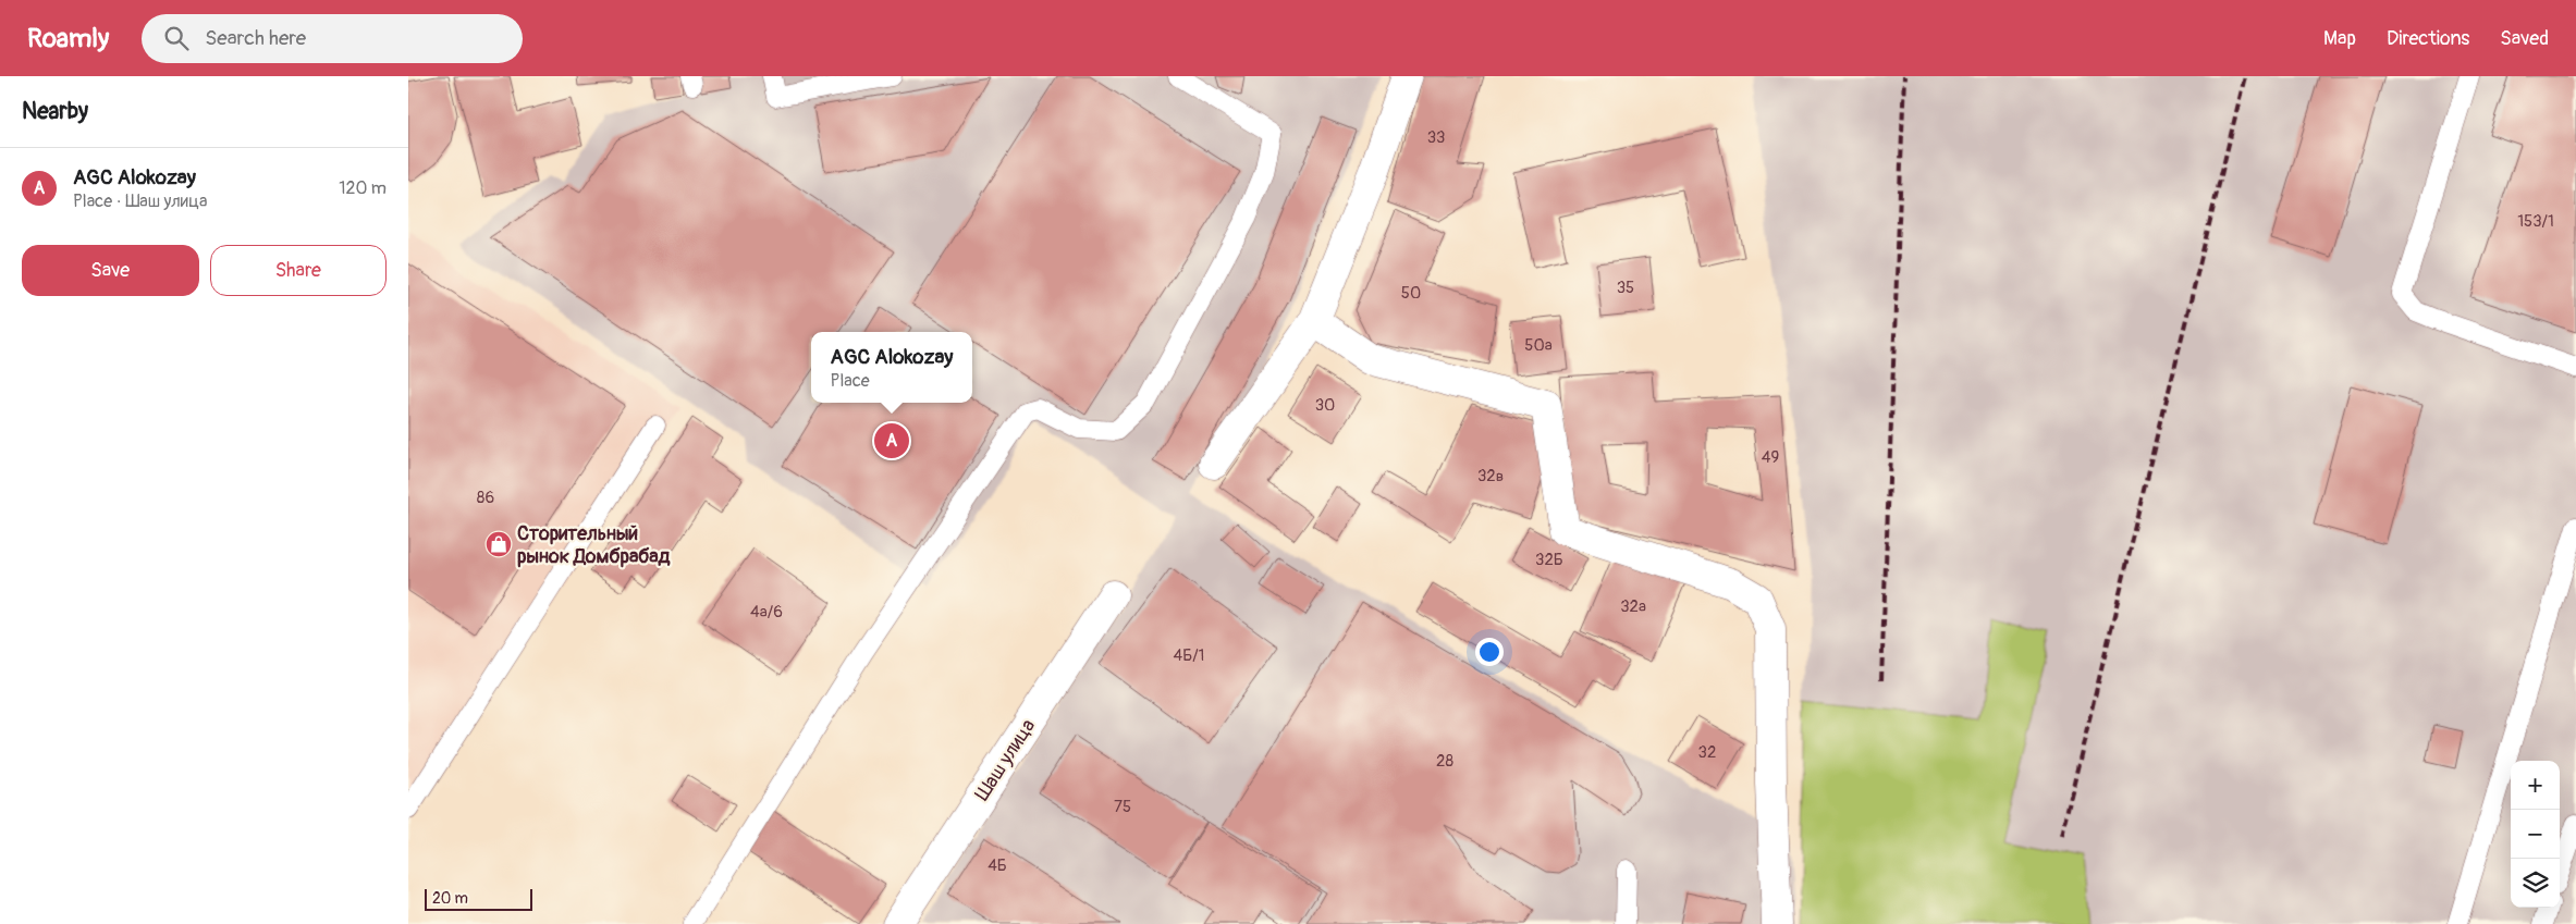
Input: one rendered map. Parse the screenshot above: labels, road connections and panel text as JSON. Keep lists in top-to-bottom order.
{
  "streets": {
    "street": ["Шаш улица"]
  },
  "places": {
    "shop": ["Сторительный рынок Домбрабад"]
  },
  "house_numbers": [
    "33",
    "153/1",
    "35",
    "50",
    "50а",
    "30",
    "49",
    "32в",
    "86",
    "32Б",
    "32а",
    "4a/6",
    "4Б/1",
    "32",
    "28",
    "75",
    "4Б"
  ],
  "scale_bar": "20 m",
  "page": {
    "header": "Roamly",
    "search": "Search here",
    "nav": ["Map", "Directions", "Saved"],
    "heading": "Nearby",
    "list": [
      {
        "mark": "A",
        "name": "AGC Alokozay",
        "note": "Place · Шаш улица",
        "value": "120 m"
      }
    ],
    "buttons": ["Save", "Share"],
    "popup": ["AGC Alokozay", "Place"],
    "pins": "A",
    "map_buttons": ["+", "−"],
    "scale": "20 m"
  }
}
